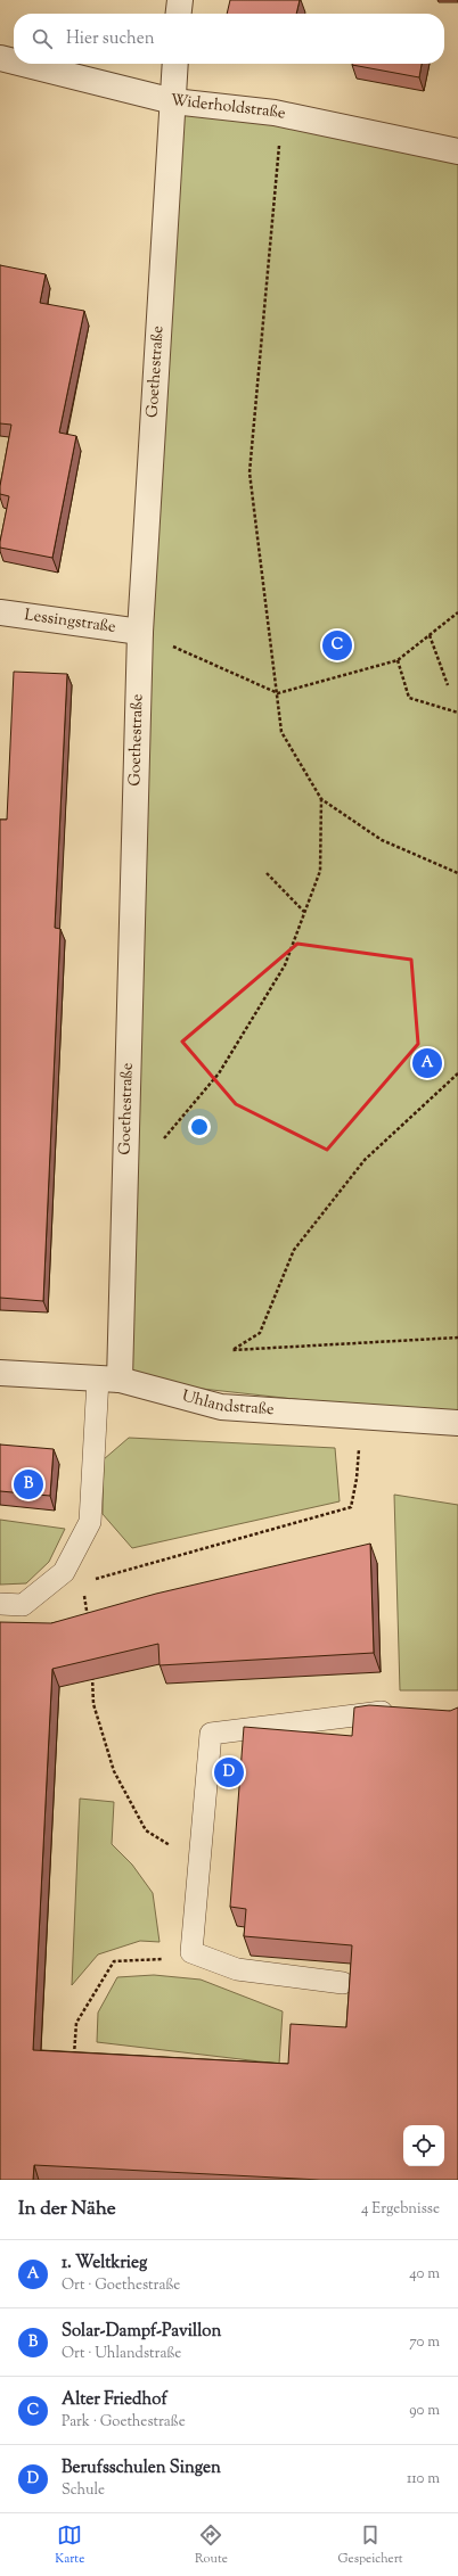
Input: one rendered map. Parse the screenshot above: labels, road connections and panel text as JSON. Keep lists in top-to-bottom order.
{
  "streets": {
    "street": [
      "Widerholdstraße",
      "Goethestraße",
      "Lessingstraße",
      "Uhlandstraße"
    ]
  },
  "crossings": [
    ["Widerholdstraße", "Goethestraße"],
    ["Goethestraße", "Lessingstraße"],
    ["Goethestraße", "Uhlandstraße"]
  ],
  "page": {
    "search": "Hier suchen",
    "pins": [
      "C",
      "A",
      "B",
      "D"
    ],
    "heading": ["In der Nähe", "4 Ergebnisse"],
    "list": [
      {
        "mark": "A",
        "name": "1. Weltkrieg",
        "note": "Ort · Goethestraße",
        "value": "40 m"
      },
      {
        "mark": "B",
        "name": "Solar-Dampf-Pavillon",
        "note": "Ort · Uhlandstraße",
        "value": "70 m"
      },
      {
        "mark": "C",
        "name": "Alter Friedhof",
        "note": "Park · Goethestraße",
        "value": "90 m"
      },
      {
        "mark": "D",
        "name": "Berufsschulen Singen",
        "note": "Schule",
        "value": "110 m"
      }
    ],
    "nav": ["Karte", "Route", "Gespeichert"]
  }
}
